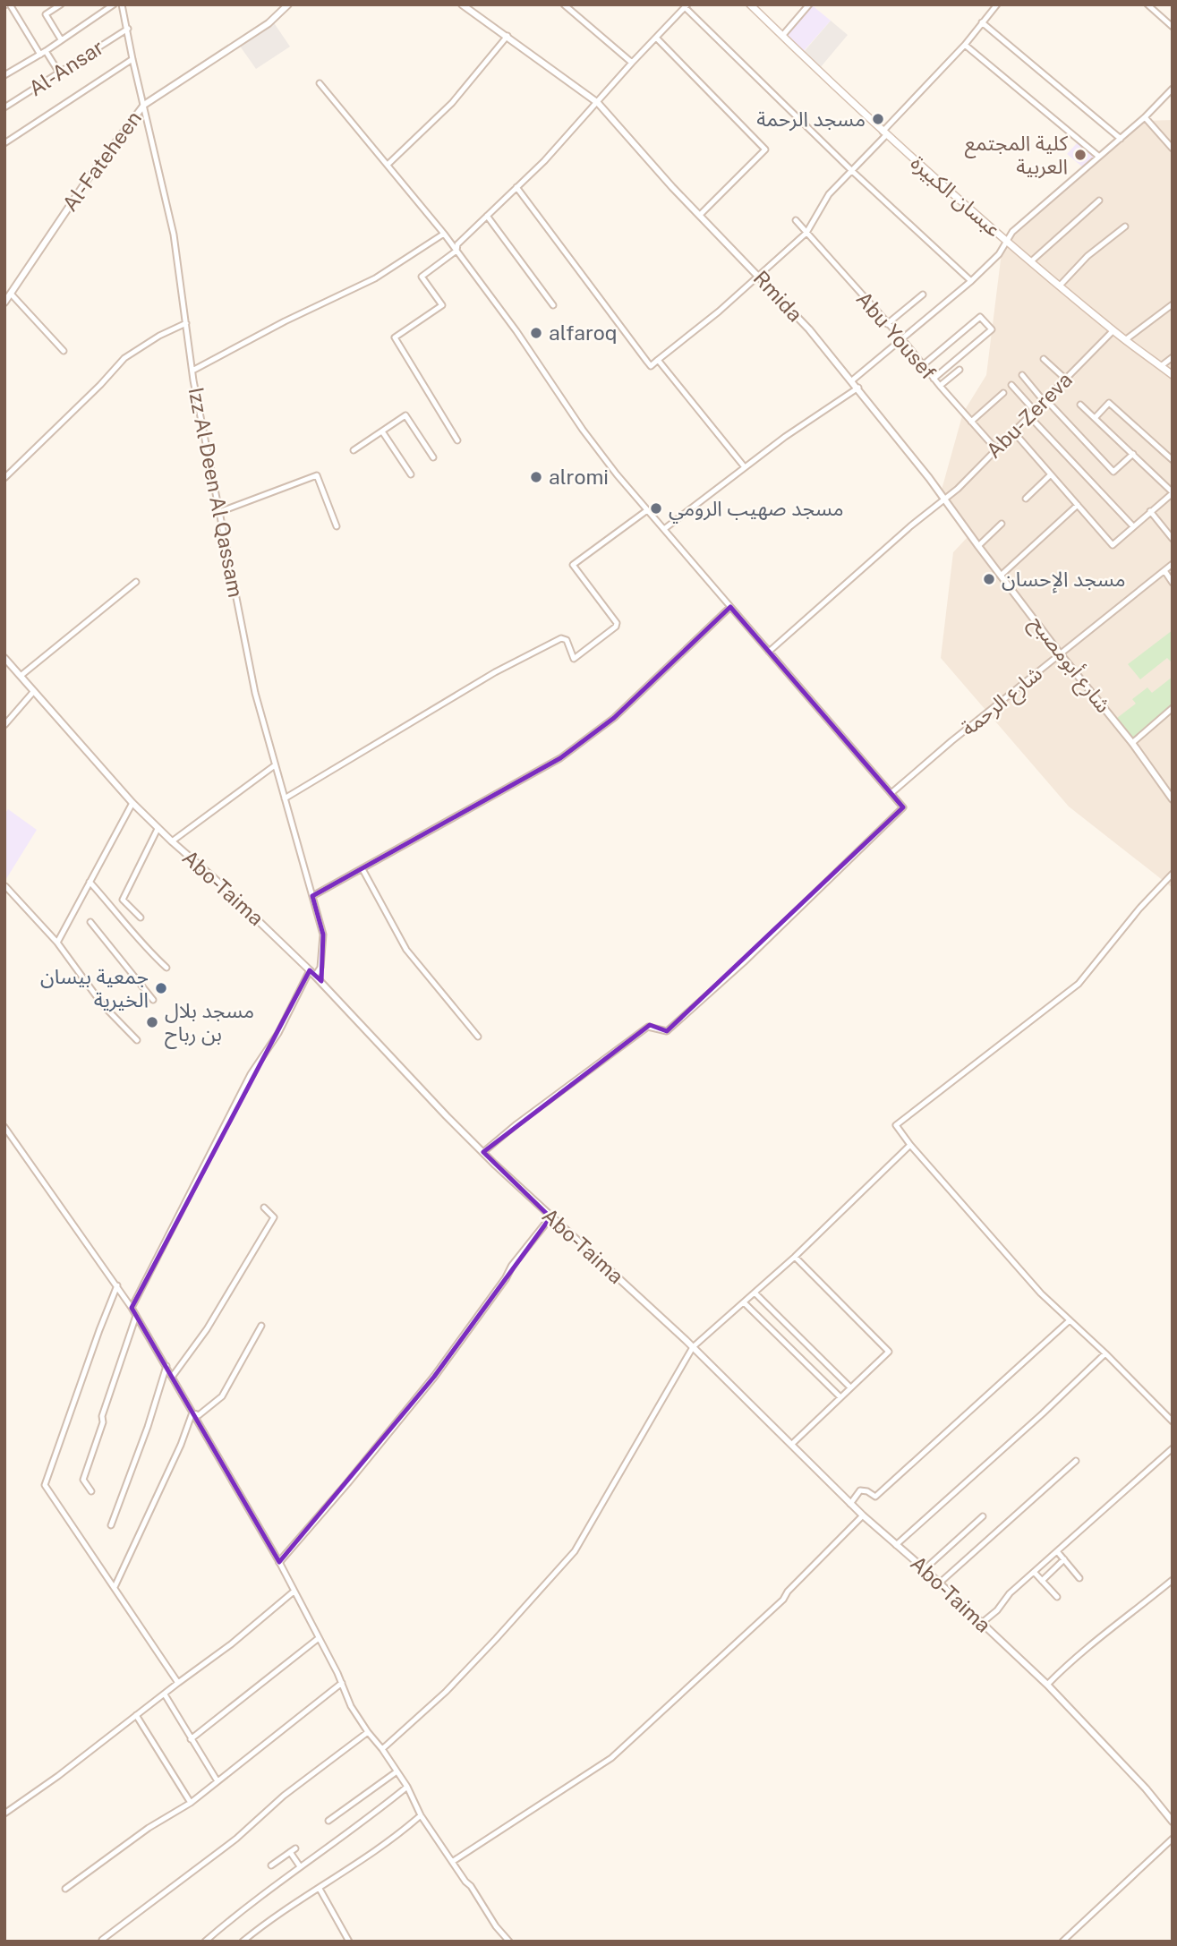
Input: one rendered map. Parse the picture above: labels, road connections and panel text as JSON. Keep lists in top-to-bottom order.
{
  "streets": {
    "main road": ["عبسان الكبيرة"],
    "street": [
      "Al-Ansar",
      "Al-Fateheen",
      "Rmida",
      "Abu Yousef",
      "Abu-Zereva",
      "Izz Al Deen Al Qassam",
      "شارع أبومصبح",
      "شارع الرحمة",
      "Abo-Taima"
    ]
  },
  "crossings": [
    ["Al-Ansar", "Izz Al Deen Al Qassam"],
    ["Al-Fateheen", "Izz Al Deen Al Qassam"],
    ["عبسان الكبيرة", "Abu-Zereva"],
    ["Rmida", "Abu-Zereva"],
    ["Rmida", "شارع أبومصبح"],
    ["Abu Yousef", "Abu-Zereva"],
    ["Abu-Zereva", "شارع أبومصبح"],
    ["Izz Al Deen Al Qassam", "Abo-Taima"],
    ["شارع أبومصبح", "شارع الرحمة"]
  ],
  "places": [
    "مسجد الرحمة",
    "كلية المجتمع العربية",
    "alfaroq",
    "alromi",
    "مسجد صهيب الرومي",
    "مسجد الإحسان",
    "جمعية بيسان الخيرية",
    "مسجد بلال بن رباح"
  ]
}
